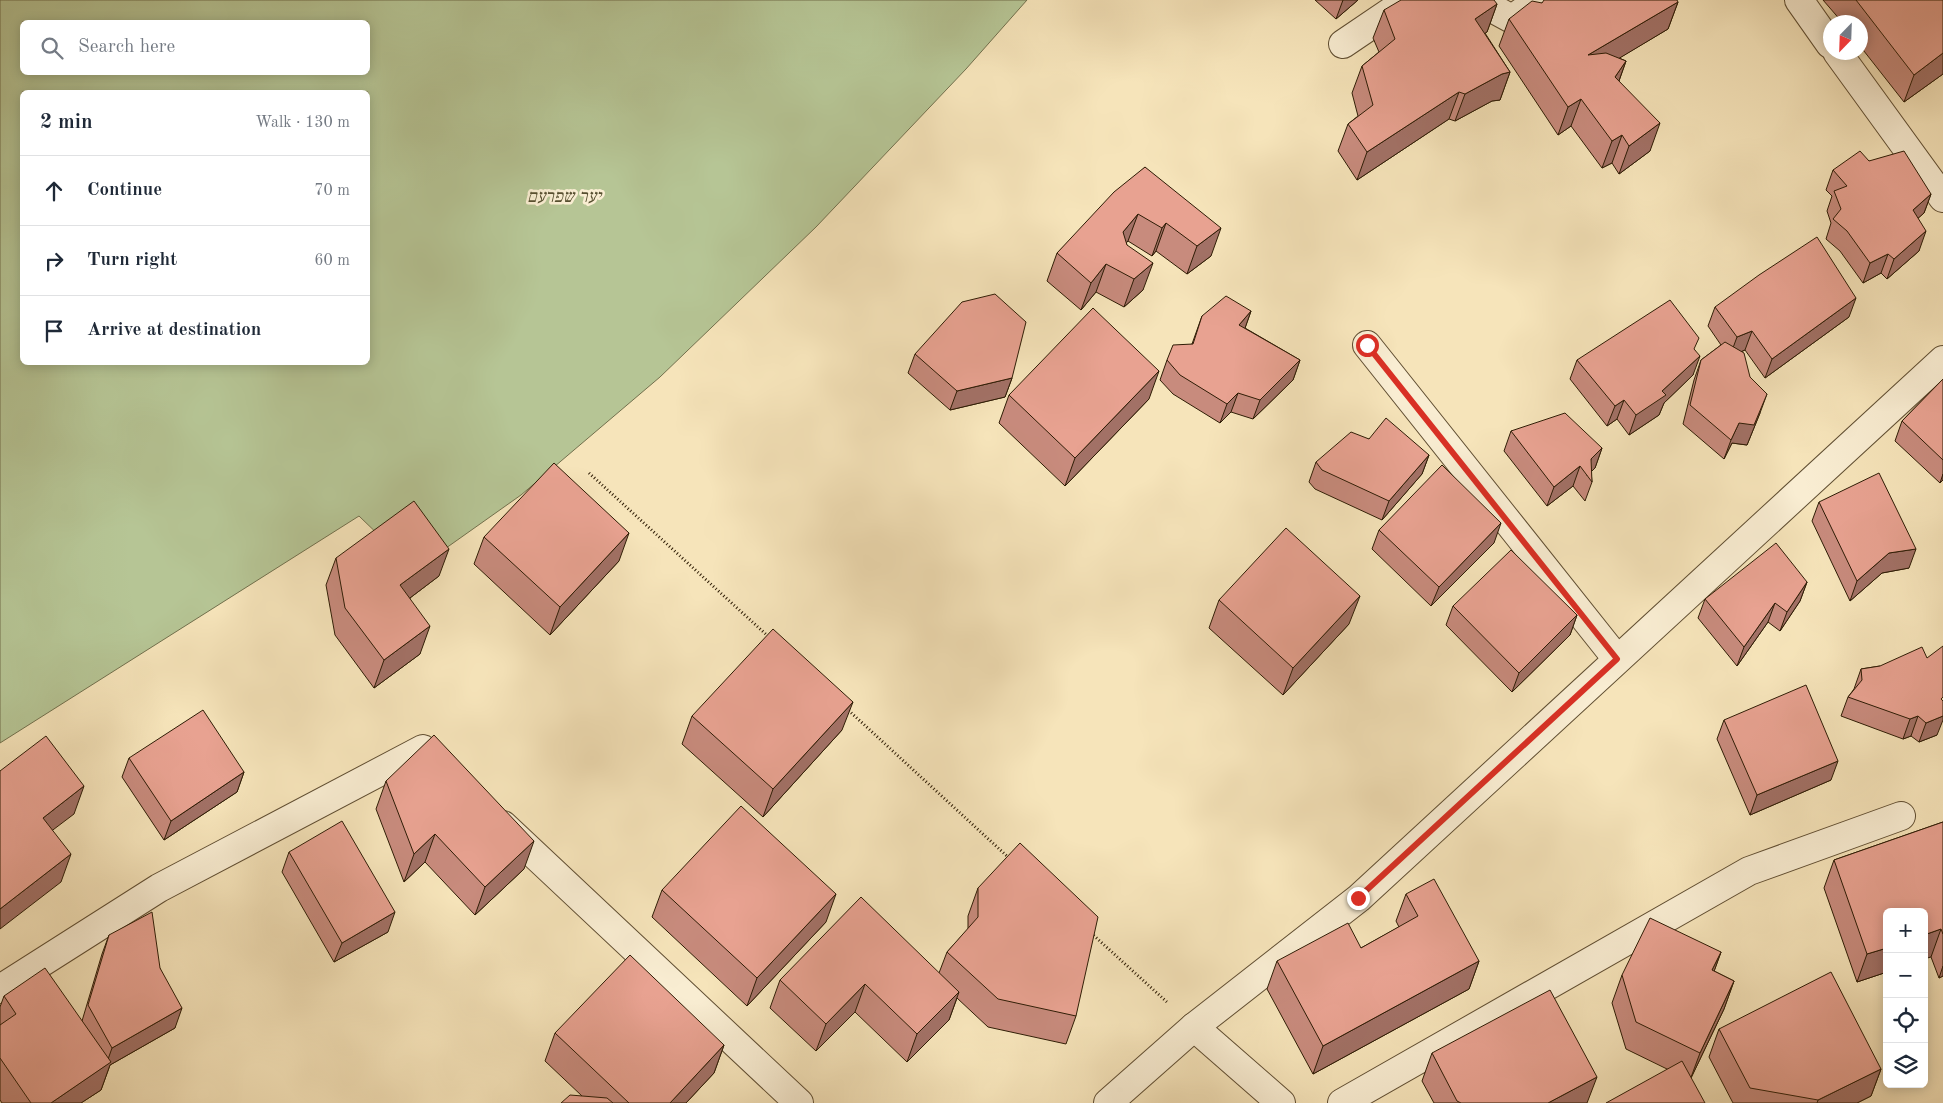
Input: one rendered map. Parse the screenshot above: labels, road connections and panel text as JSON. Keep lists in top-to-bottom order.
{
  "parks": ["יער שפרעם"],
  "north": "bottom left",
  "page": {
    "search": "Search here",
    "heading": ["2 min", "Walk · 130 m"],
    "list": [
      ["Continue", "70 m"],
      ["Turn right", "60 m"],
      "Arrive at destination"
    ],
    "map_buttons": ["+", "−"]
  }
}
